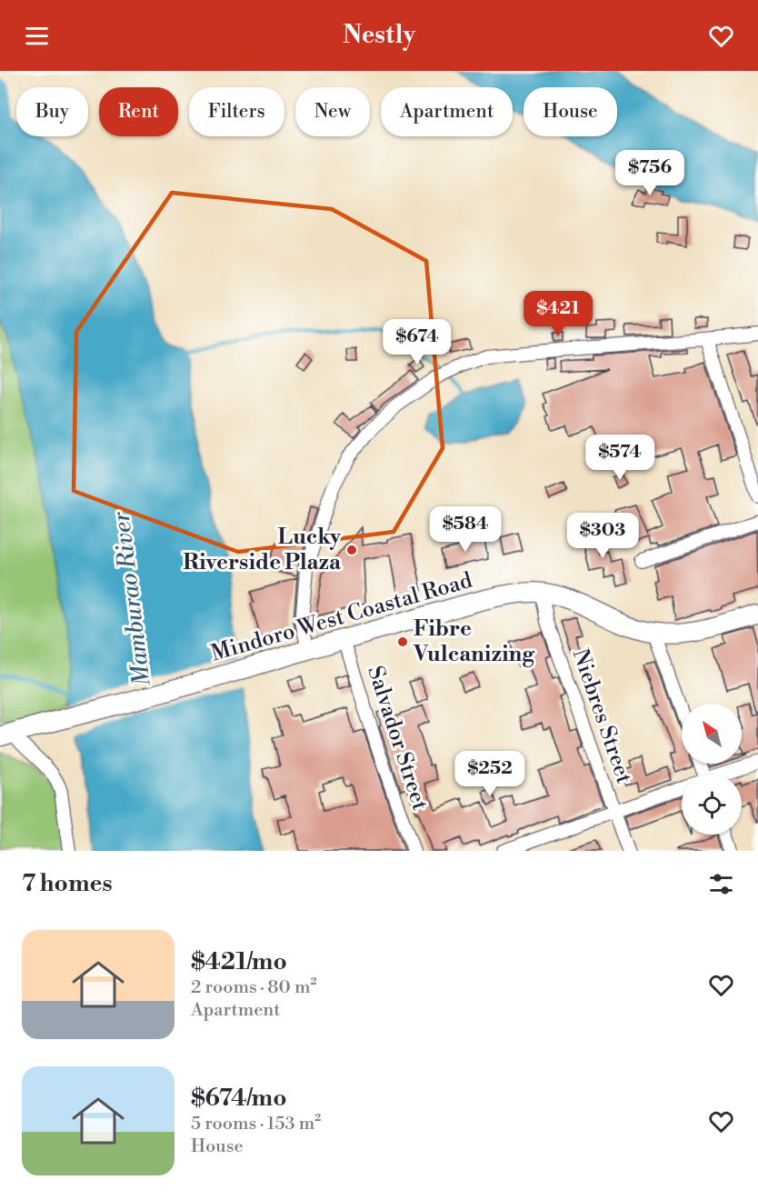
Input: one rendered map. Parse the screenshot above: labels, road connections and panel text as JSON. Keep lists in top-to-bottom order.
{
  "streets": {
    "main road": ["Mindoro West Coastal Road"],
    "street": ["Niebres Street", "Salvador Street"]
  },
  "crossings": [
    ["Mindoro West Coastal Road", "Niebres Street"],
    ["Mindoro West Coastal Road", "Salvador Street"]
  ],
  "water": ["Mamburao River"],
  "places": ["Lucky Riverside Plaza", "Fibre Vulcanizing"],
  "north": "top left",
  "page": {
    "header": "Nestly",
    "chip": [
      "Buy",
      "Rent",
      "Filters",
      "New",
      "Apartment",
      "House"
    ],
    "price": [
      "$756",
      "$421",
      "$674",
      "$574",
      "$584",
      "$303",
      "$252"
    ],
    "heading": "7 homes",
    "list": [
      {
        "name": "$421/mo",
        "note": "2 rooms · 80 m² · Apartment"
      },
      {
        "name": "$674/mo",
        "note": "5 rooms · 153 m² · House"
      }
    ]
  }
}
